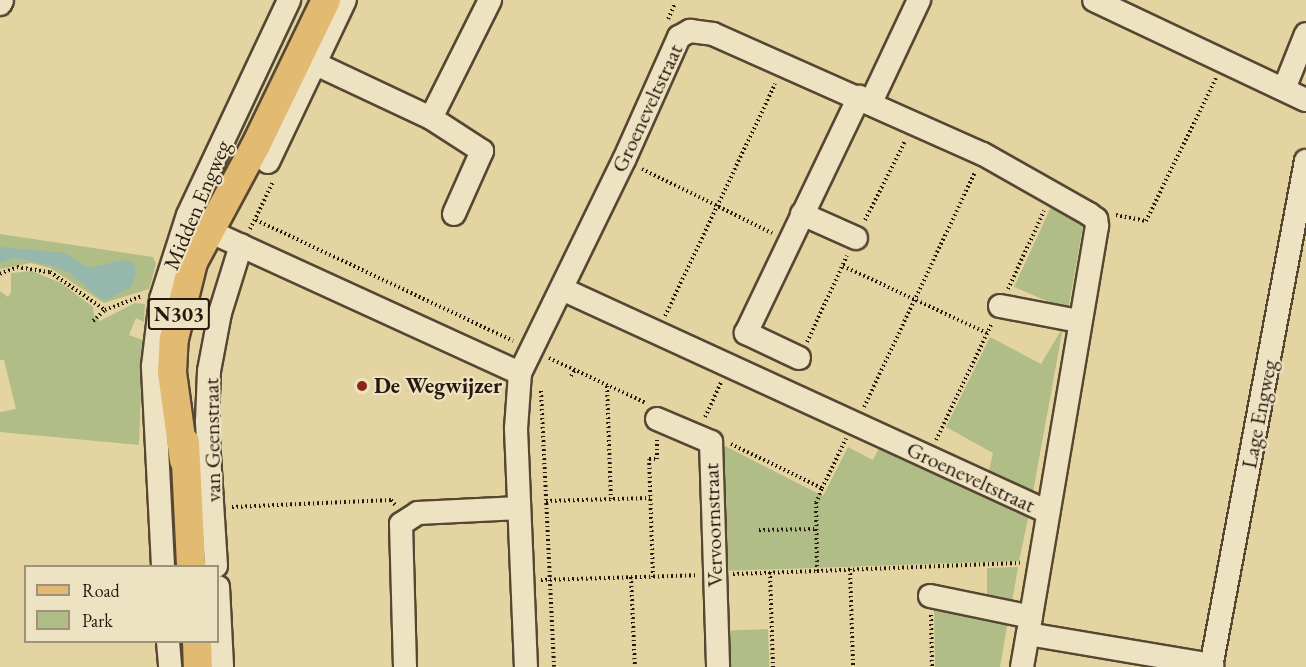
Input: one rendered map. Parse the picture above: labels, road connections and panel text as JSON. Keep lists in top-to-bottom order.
{
  "streets": {
    "main road": ["N303", "van Geenstraat"],
    "street": [
      "Groeneveltstraat",
      "Midden Engweg",
      "Lage Engweg",
      "Vervoornstraat"
    ]
  },
  "places": ["De Wegwijzer"],
  "legend": ["Road", "Park"]
}
